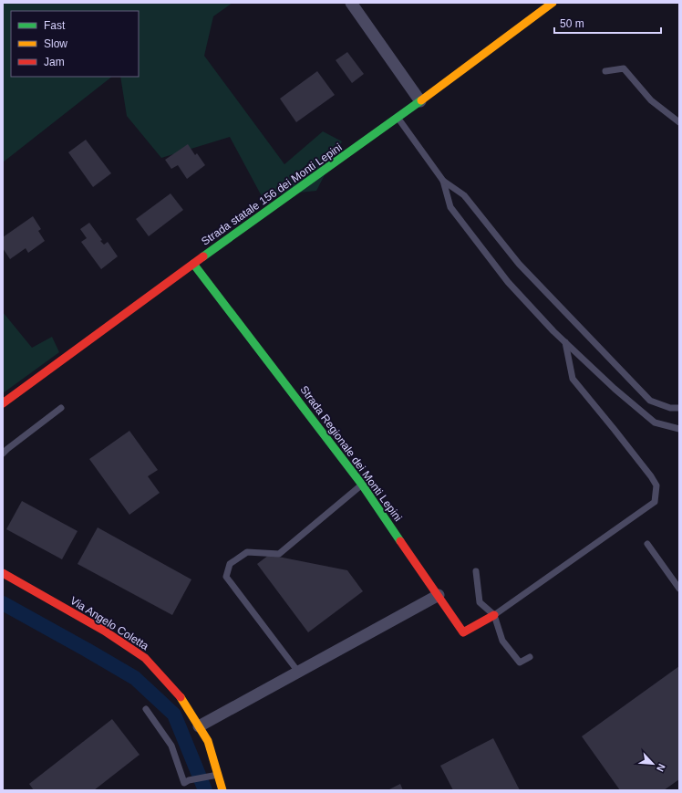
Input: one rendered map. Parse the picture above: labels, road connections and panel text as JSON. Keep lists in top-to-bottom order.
{
  "streets": {
    "street": ["Strada statale 156 dei Monti Lepini", "Strada Regionale dei Monti Lepini", "Via Angelo Coletta"]
  },
  "crossings": [
    ["Strada statale 156 dei Monti Lepini", "Strada Regionale dei Monti Lepini"]
  ],
  "legend": ["Fast", "Slow", "Jam"],
  "scale_bar": "50 m",
  "north": "bottom right"
}
